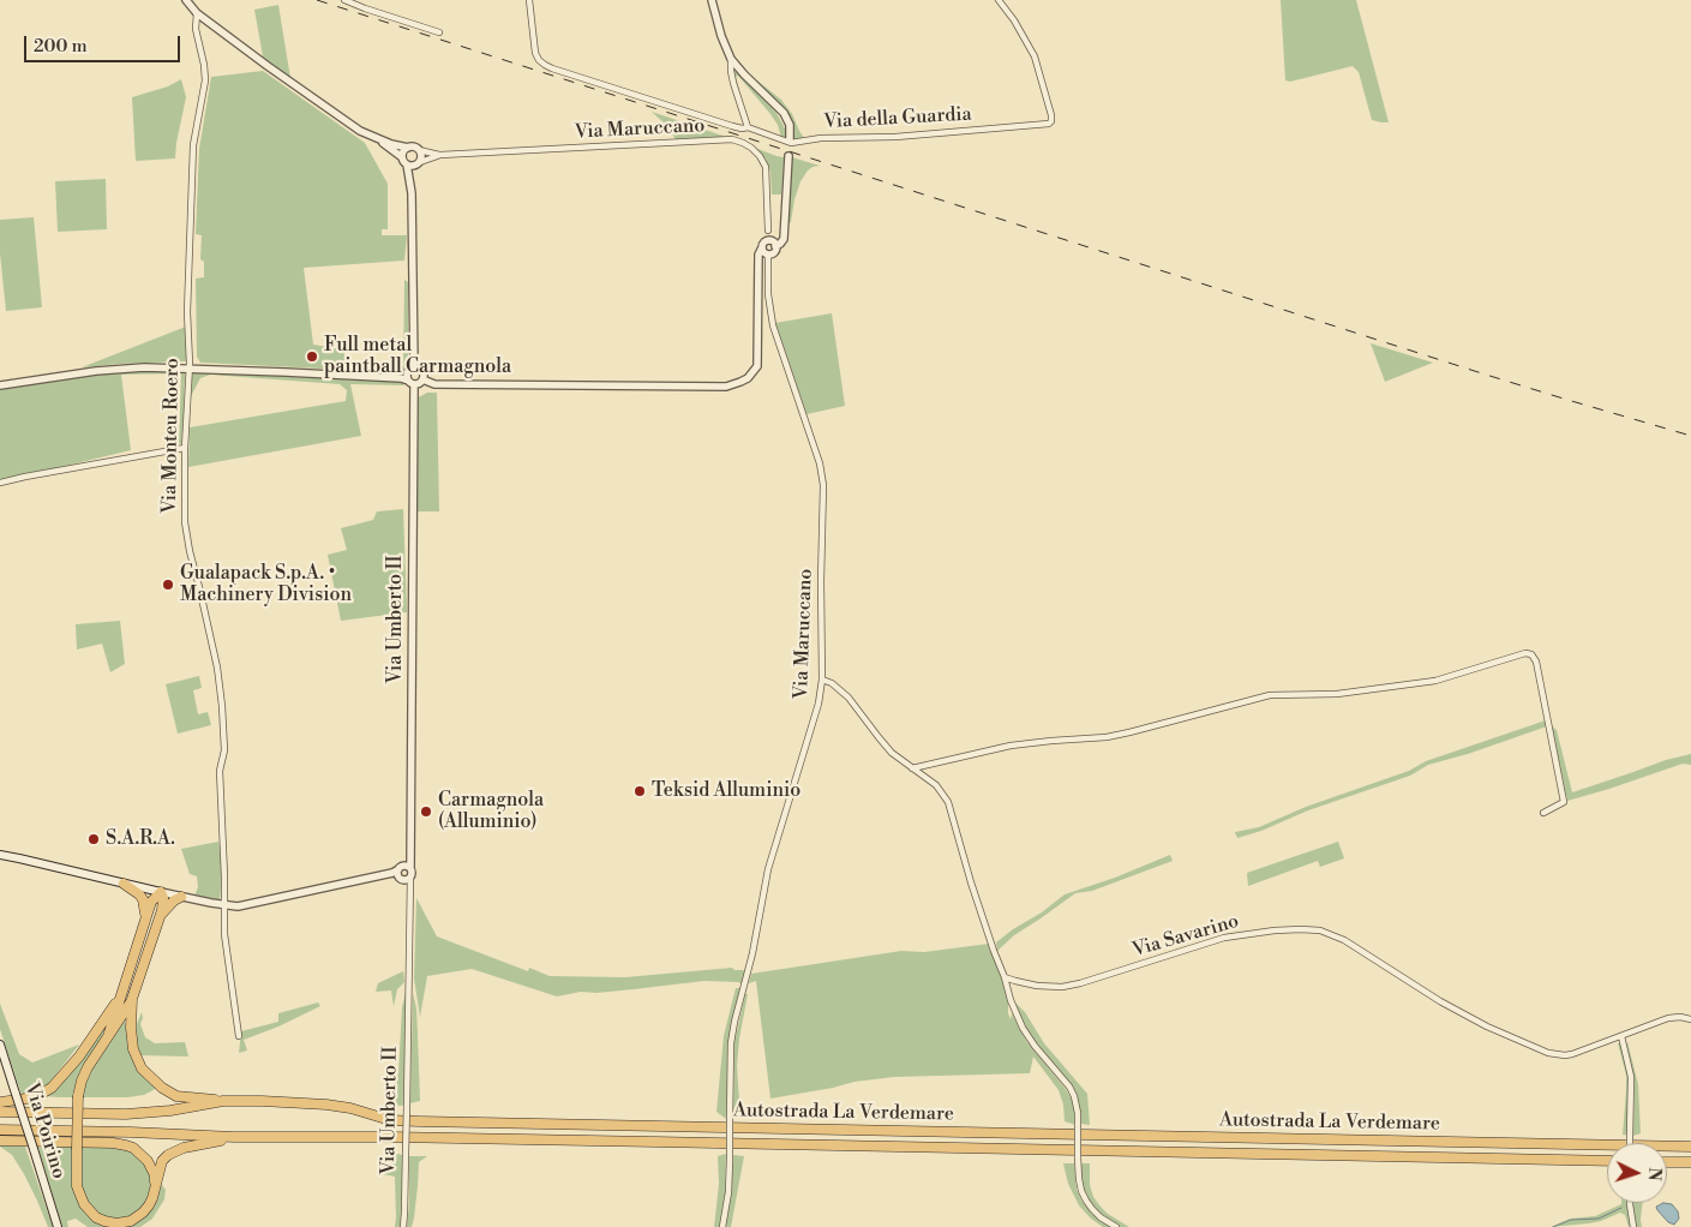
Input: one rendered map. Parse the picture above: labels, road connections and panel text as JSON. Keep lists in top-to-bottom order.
{
  "streets": {
    "highway": ["Autostrada La Verdemare"],
    "main road": ["Via Poirino"],
    "street": [
      "Via della Guardia",
      "Via Maruccano",
      "Via Monteu Roero",
      "Via Umberto II",
      "Via Savarino"
    ]
  },
  "places": [
    "Full metal paintball Carmagnola",
    "Gualapack S.p.A. • Machinery Division",
    "Teksid Alluminio",
    "Carmagnola (Alluminio)",
    "S.A.R.A."
  ],
  "scale_bar": "200 m",
  "north": "right"
}
